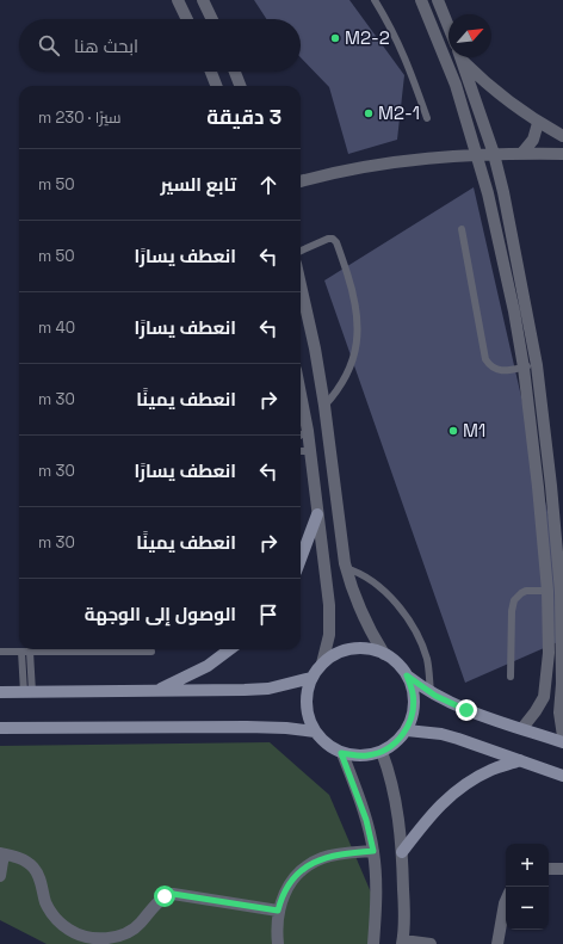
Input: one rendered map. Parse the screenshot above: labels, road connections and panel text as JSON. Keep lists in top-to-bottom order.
{
  "places": ["M2-2", "M2-1", "M1"],
  "north": "top right",
  "page": {
    "search": "ابحث هنا",
    "heading": ["3 دقيقة", "سيرًا · 230 m"],
    "list": [
      ["تابع السير", "50 m"],
      ["انعطف يسارًا", "50 m"],
      ["انعطف يسارًا", "40 m"],
      ["انعطف يمينًا", "30 m"],
      ["انعطف يسارًا", "30 m"],
      ["انعطف يمينًا", "30 m"],
      "الوصول إلى الوجهة"
    ],
    "map_buttons": ["+", "−"]
  }
}
